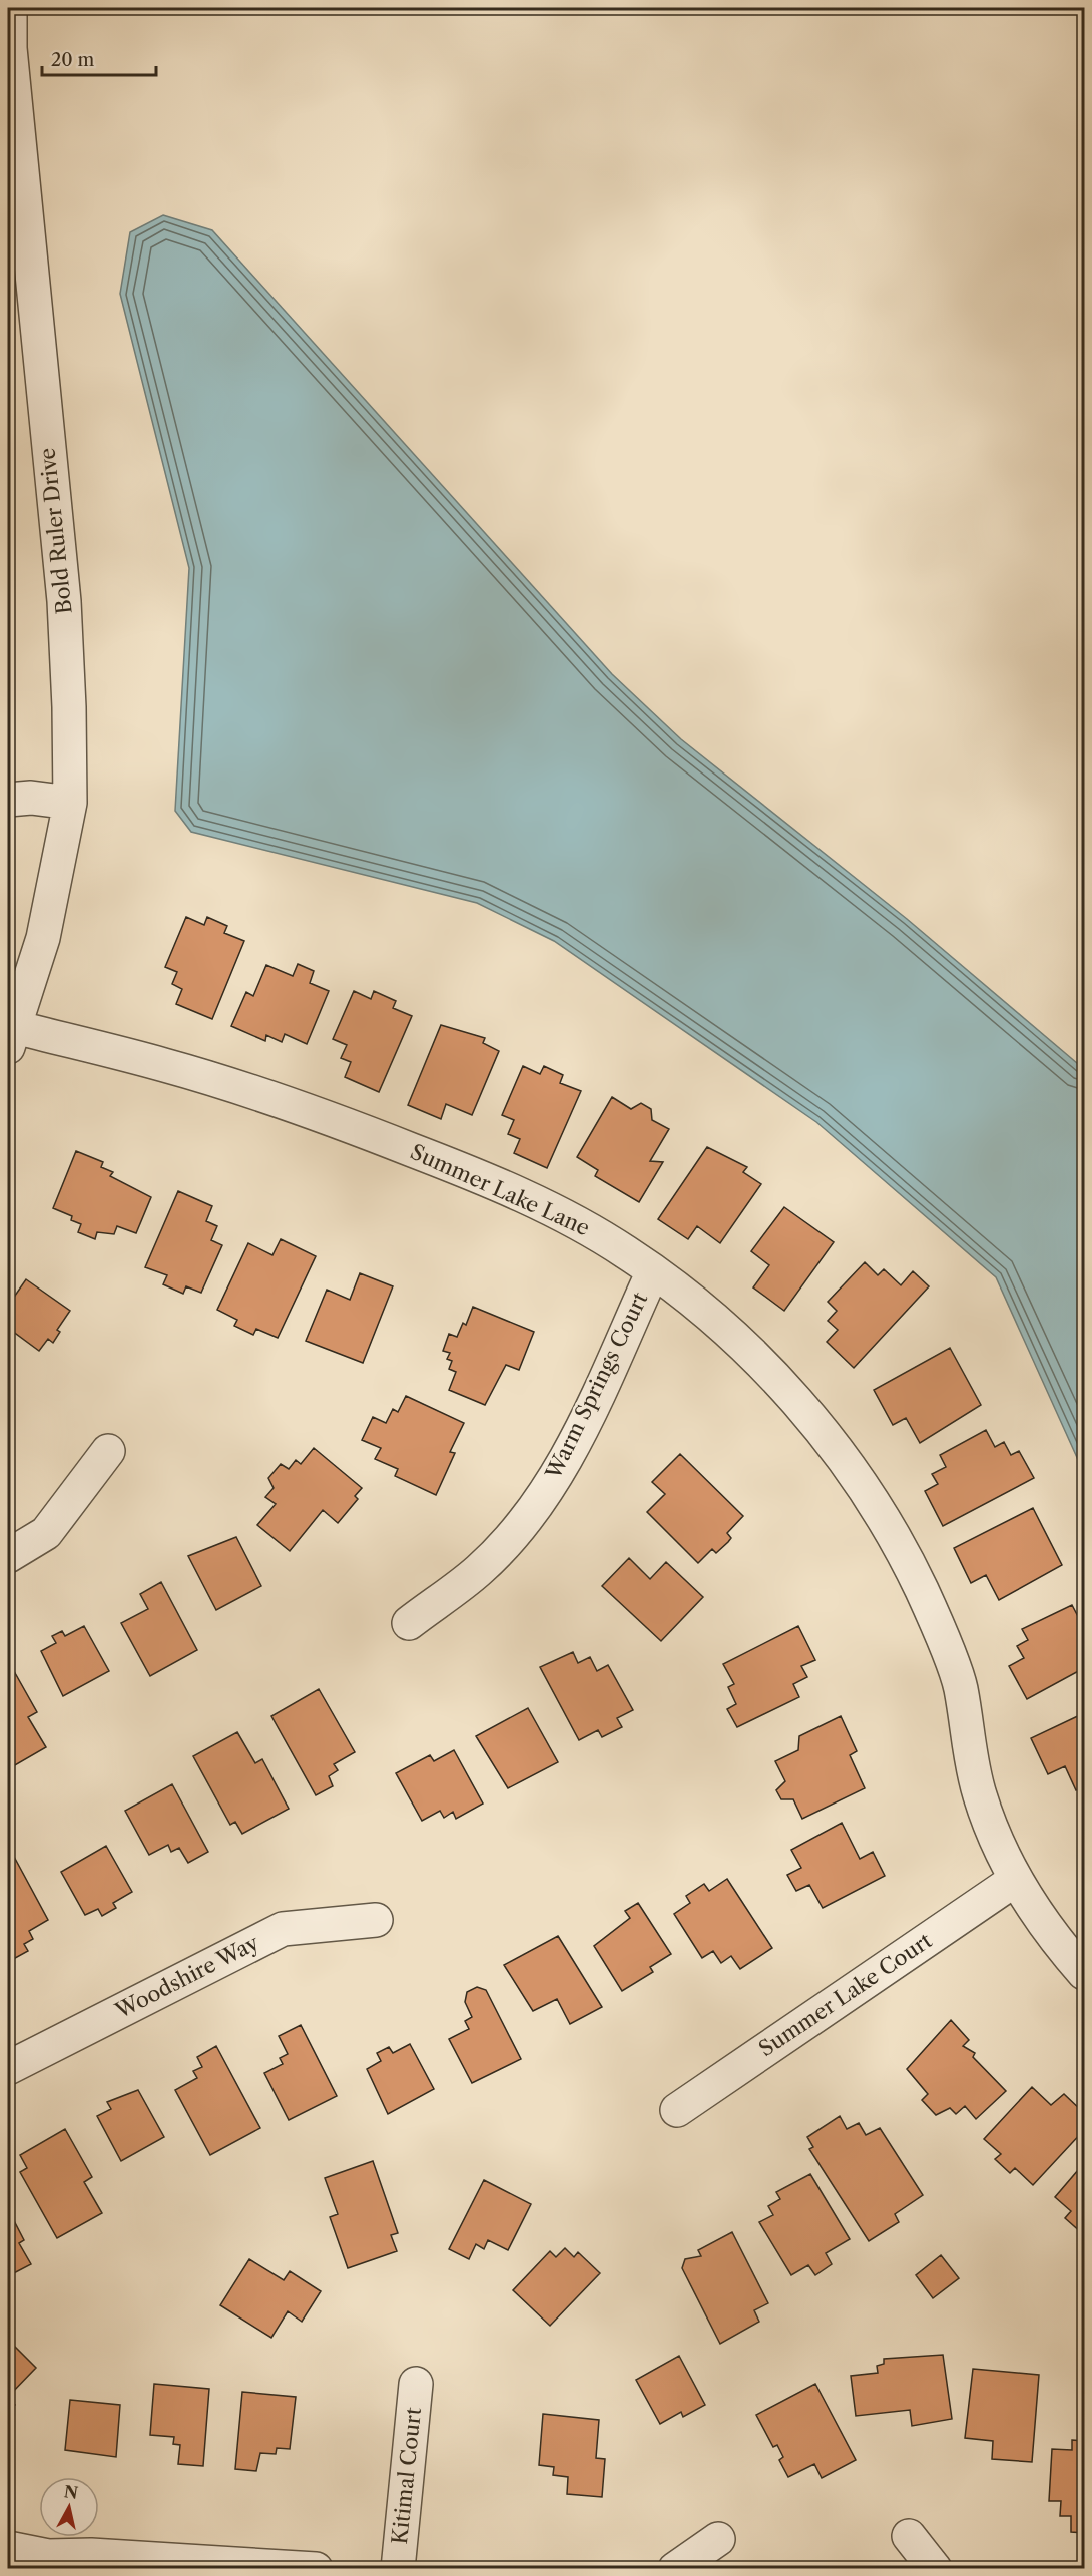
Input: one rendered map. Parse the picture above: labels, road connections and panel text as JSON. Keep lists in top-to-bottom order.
{
  "streets": {
    "street": [
      "Bold Ruler Drive",
      "Summer Lake Lane",
      "Warm Springs Court",
      "Woodshire Way",
      "Summer Lake Court",
      "Kitimal Court"
    ]
  },
  "crossings": [
    ["Bold Ruler Drive", "Summer Lake Lane"],
    ["Summer Lake Lane", "Warm Springs Court"],
    ["Summer Lake Lane", "Summer Lake Court"]
  ],
  "scale_bar": "20 m",
  "north": "top"
}
